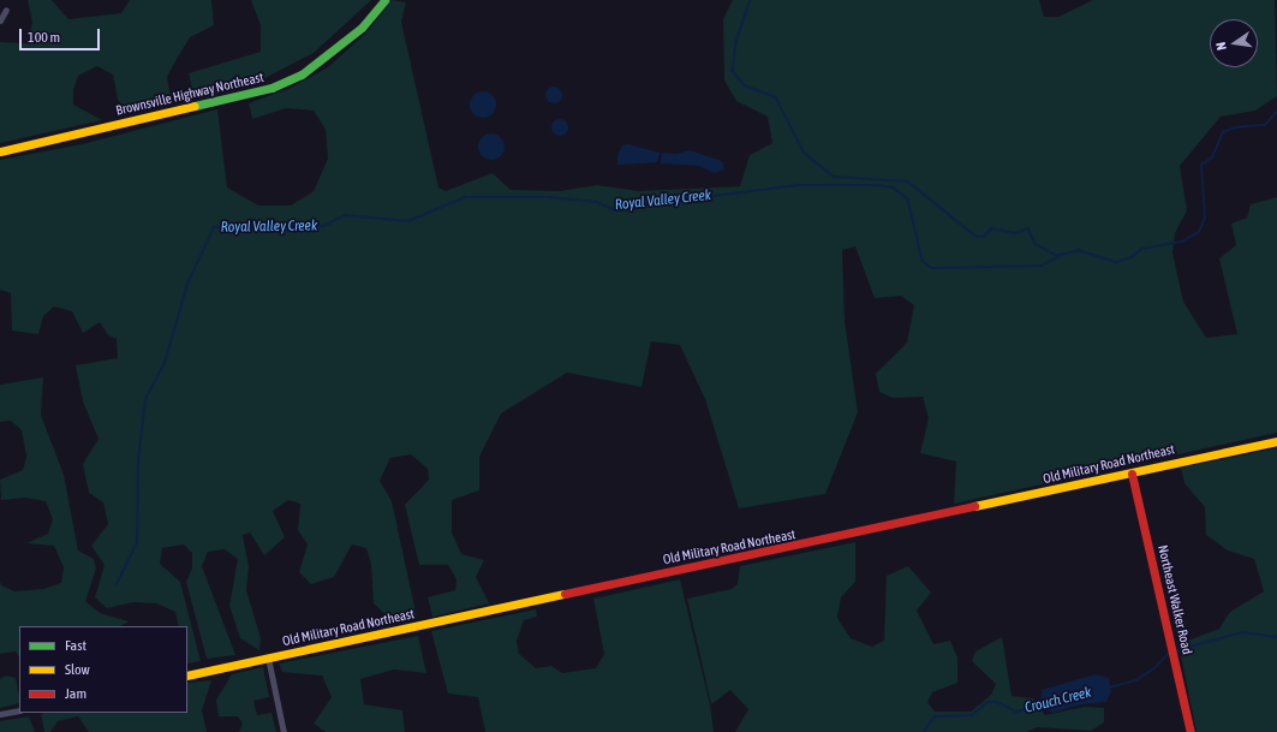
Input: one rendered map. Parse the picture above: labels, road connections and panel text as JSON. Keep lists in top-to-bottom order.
{
  "streets": {
    "street": ["Brownsville Highway Northeast", "Old Military Road Northeast", "Northeast Walker Road"]
  },
  "crossings": [
    ["Old Military Road Northeast", "Northeast Walker Road"]
  ],
  "water": ["Royal Valley Creek", "Crouch Creek"],
  "legend": ["Fast", "Slow", "Jam"],
  "scale_bar": "100 m",
  "north": "left"
}
